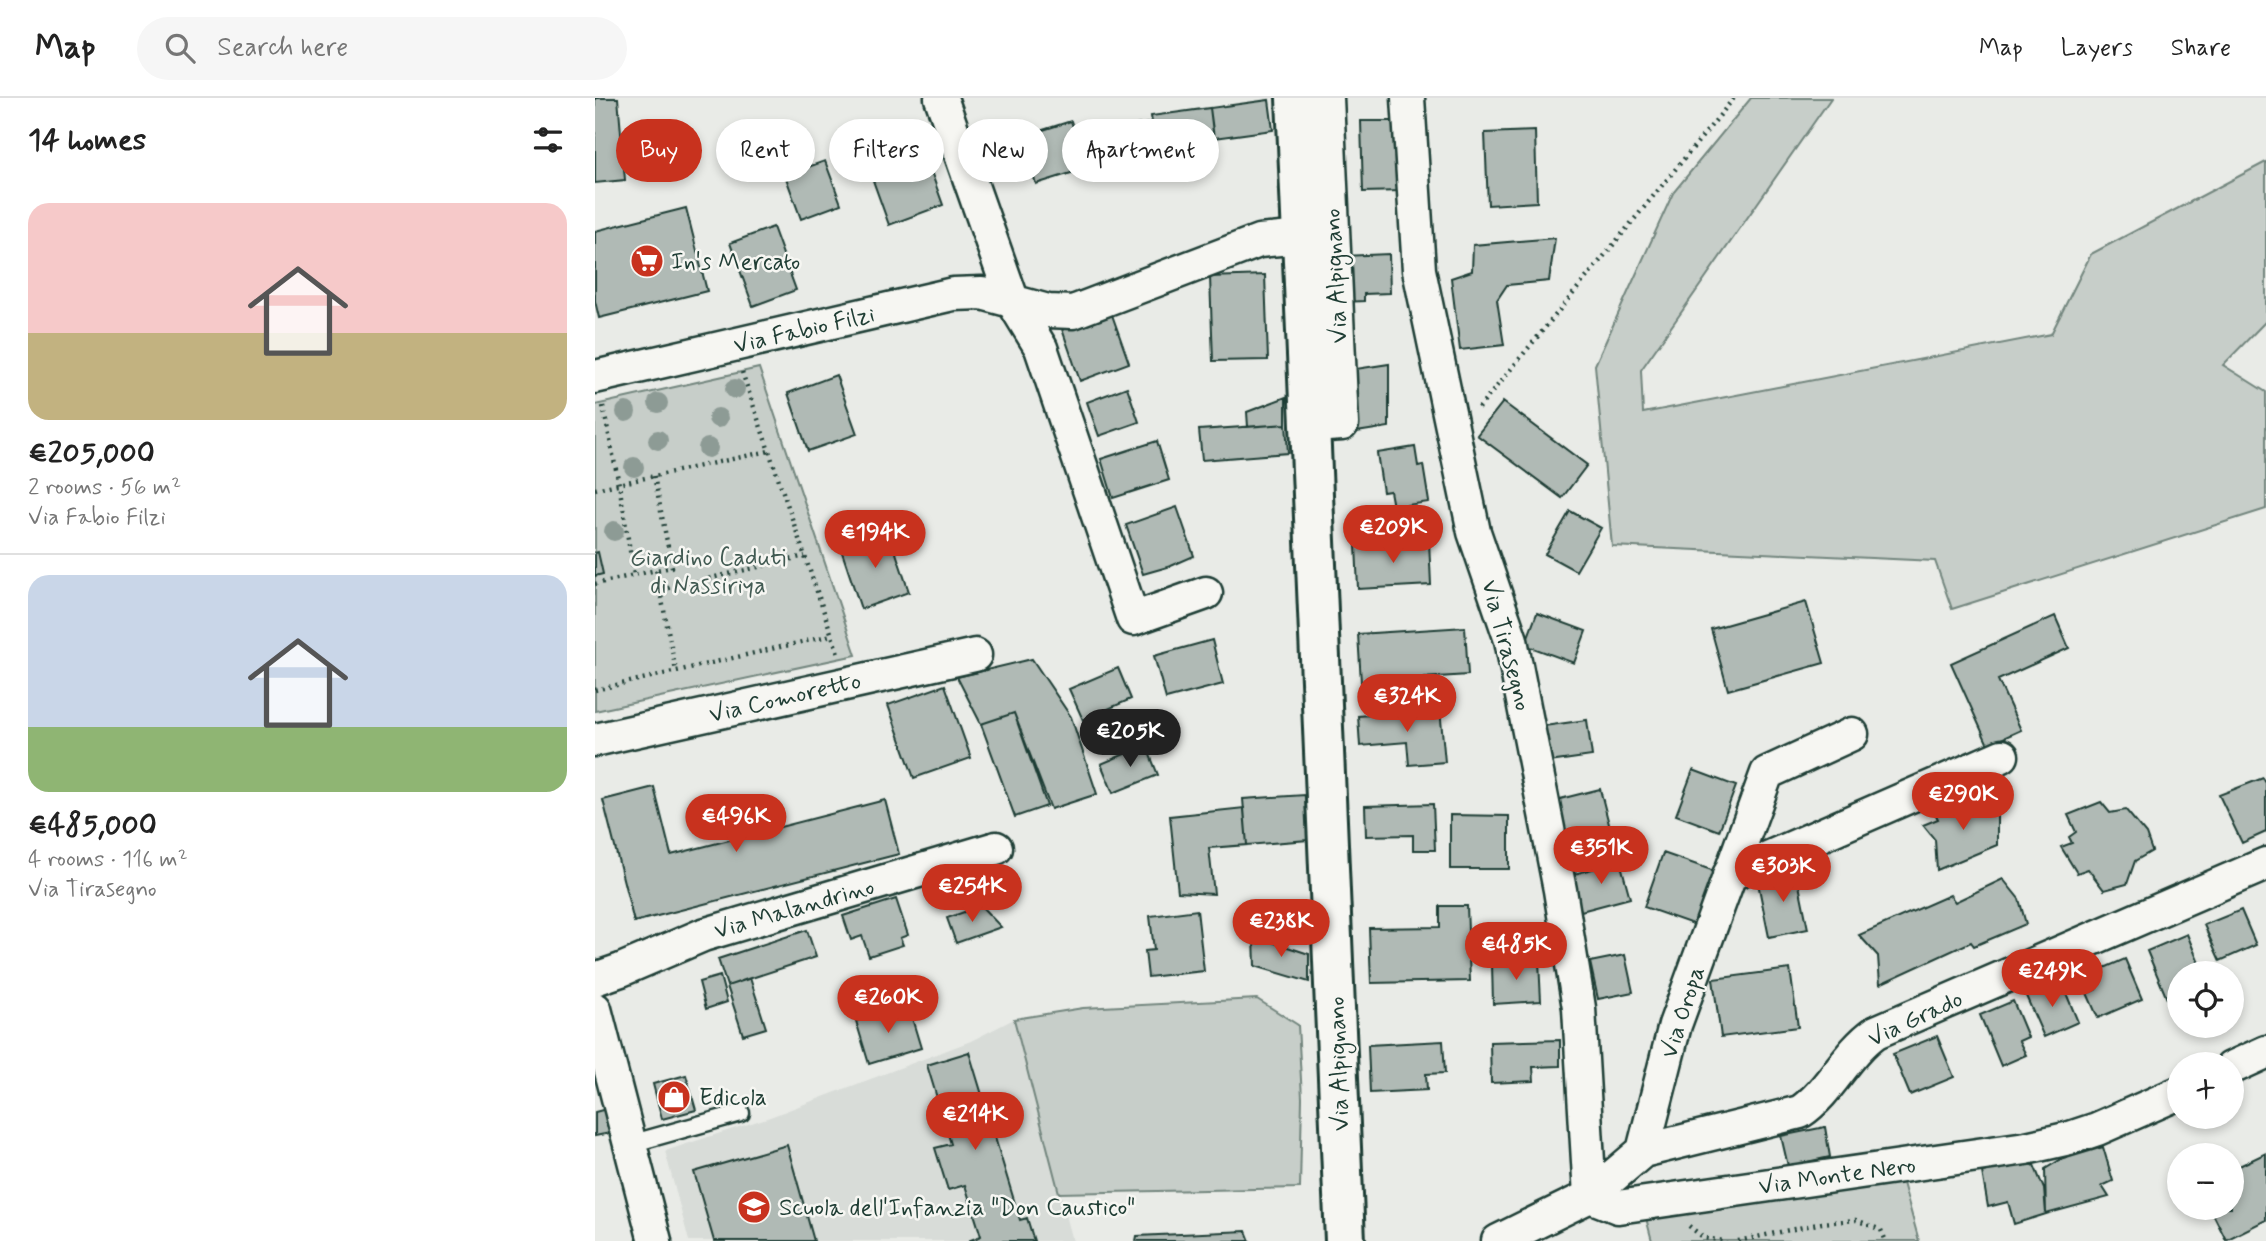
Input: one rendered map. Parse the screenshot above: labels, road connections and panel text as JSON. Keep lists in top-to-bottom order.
{
  "streets": {
    "street": [
      "Via Alpignano",
      "Via Fabio Filzi",
      "Via Tirasegno",
      "Via Comoretto",
      "Via Malandrino",
      "Via Oropa",
      "Via Grado",
      "Via Monte Nero"
    ]
  },
  "crossings": [
    ["Via Alpignano", "Via Fabio Filzi"],
    ["Via Tirasegno", "Via Grado"],
    ["Via Tirasegno", "Via Monte Nero"],
    ["Via Oropa", "Via Grado"],
    ["Via Grado", "Via Monte Nero"]
  ],
  "parks": ["Giardino Caduti di Nassiriya"],
  "places": {
    "supermarket": ["In's Mercato"],
    "shop": ["Edicola"],
    "school or university": ["Scuola dell'Infanzia \"Don Caustico\""]
  },
  "page": {
    "header": "Map",
    "search": "Search here",
    "nav": ["Map", "Layers", "Share"],
    "heading": "14 homes",
    "chip": [
      "Buy",
      "Rent",
      "Filters",
      "New",
      "Apartment"
    ],
    "list": [
      {
        "name": "€205,000",
        "note": "2 rooms · 56 m² · Via Fabio Filzi"
      },
      {
        "name": "€485,000",
        "note": "4 rooms · 116 m² · Via Tirasegno"
      }
    ],
    "price": [
      "€209K",
      "€194K",
      "€324K",
      "€205K",
      "€290K",
      "€496K",
      "€351K",
      "€303K",
      "€254K",
      "€238K",
      "€485K",
      "€249K",
      "€260K",
      "€214K"
    ],
    "map_buttons": ["+", "−"]
  }
}
